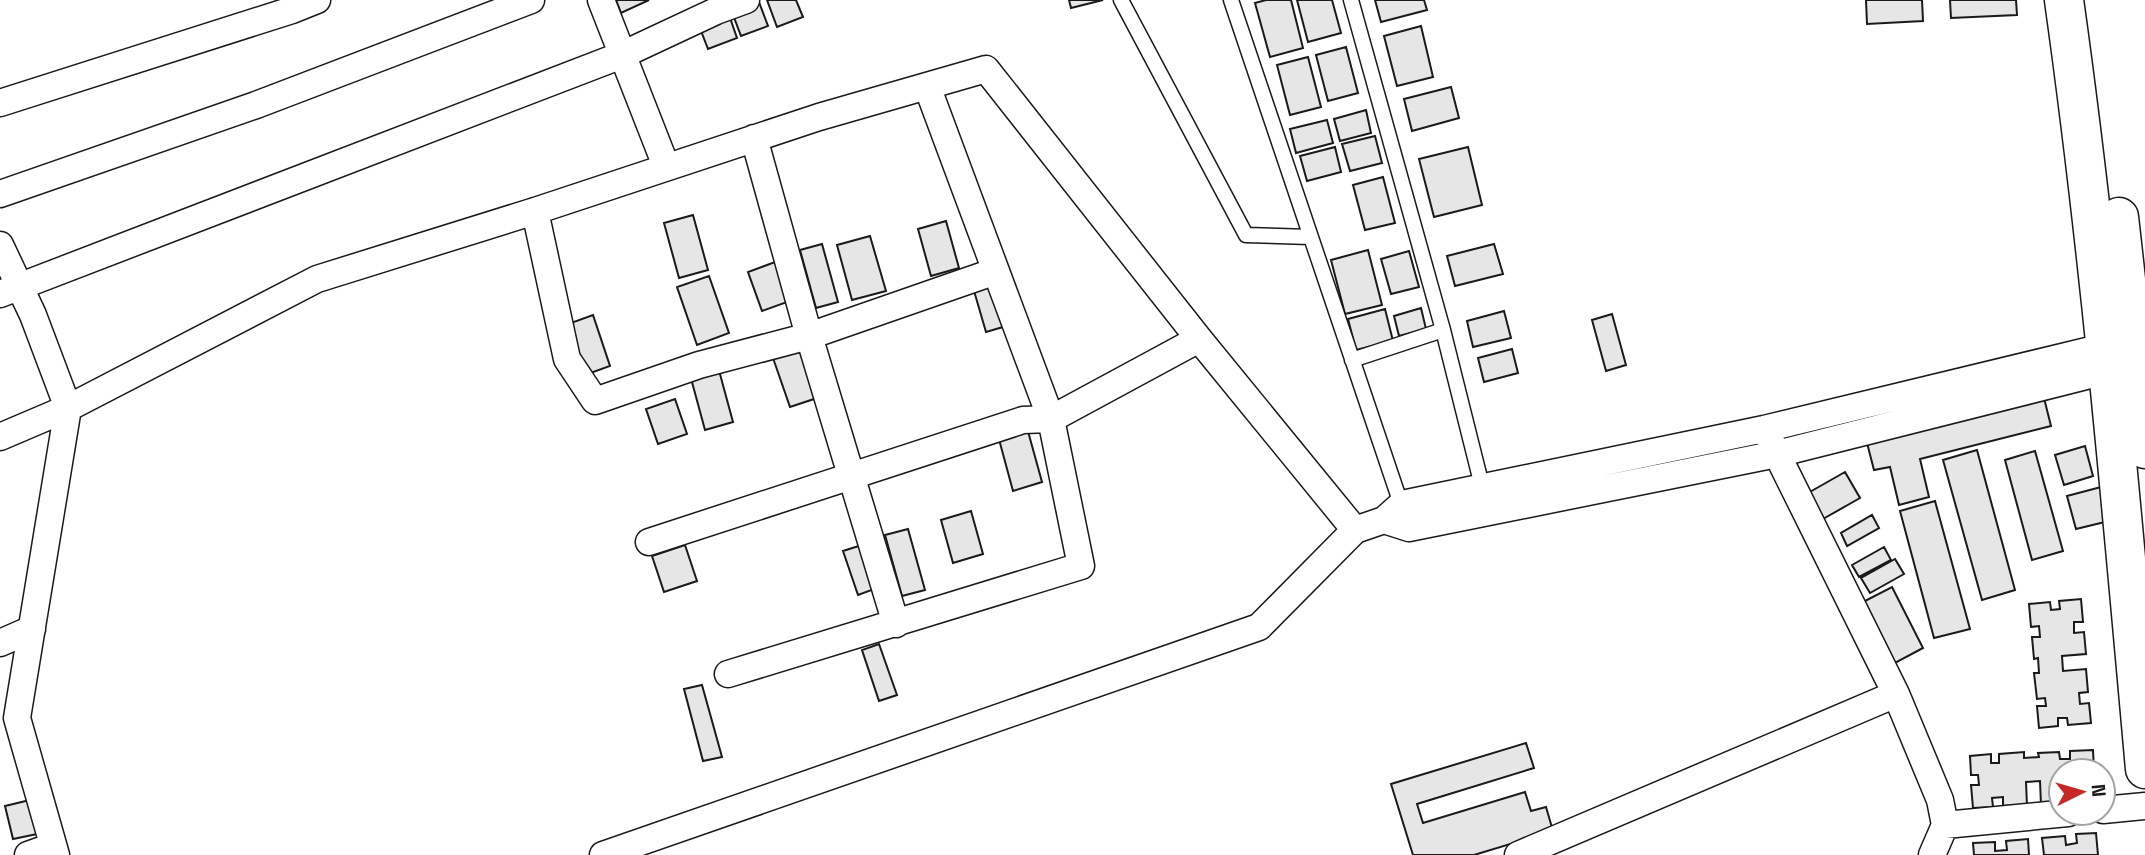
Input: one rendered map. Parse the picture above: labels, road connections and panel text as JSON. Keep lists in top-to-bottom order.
{
  "north": "right"
}
